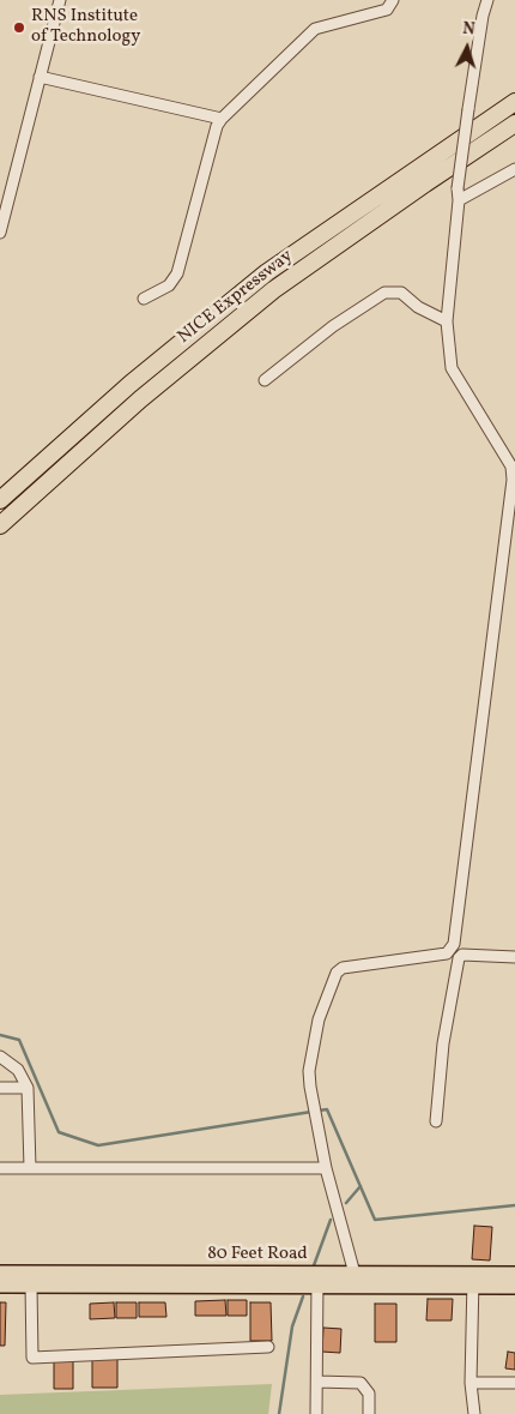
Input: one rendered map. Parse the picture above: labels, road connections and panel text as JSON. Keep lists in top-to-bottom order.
{
  "streets": {
    "highway": ["NICE Expressway"],
    "main road": ["80 Feet Road"]
  },
  "places": ["RNS Institute of Technology"],
  "north": "top"
}
